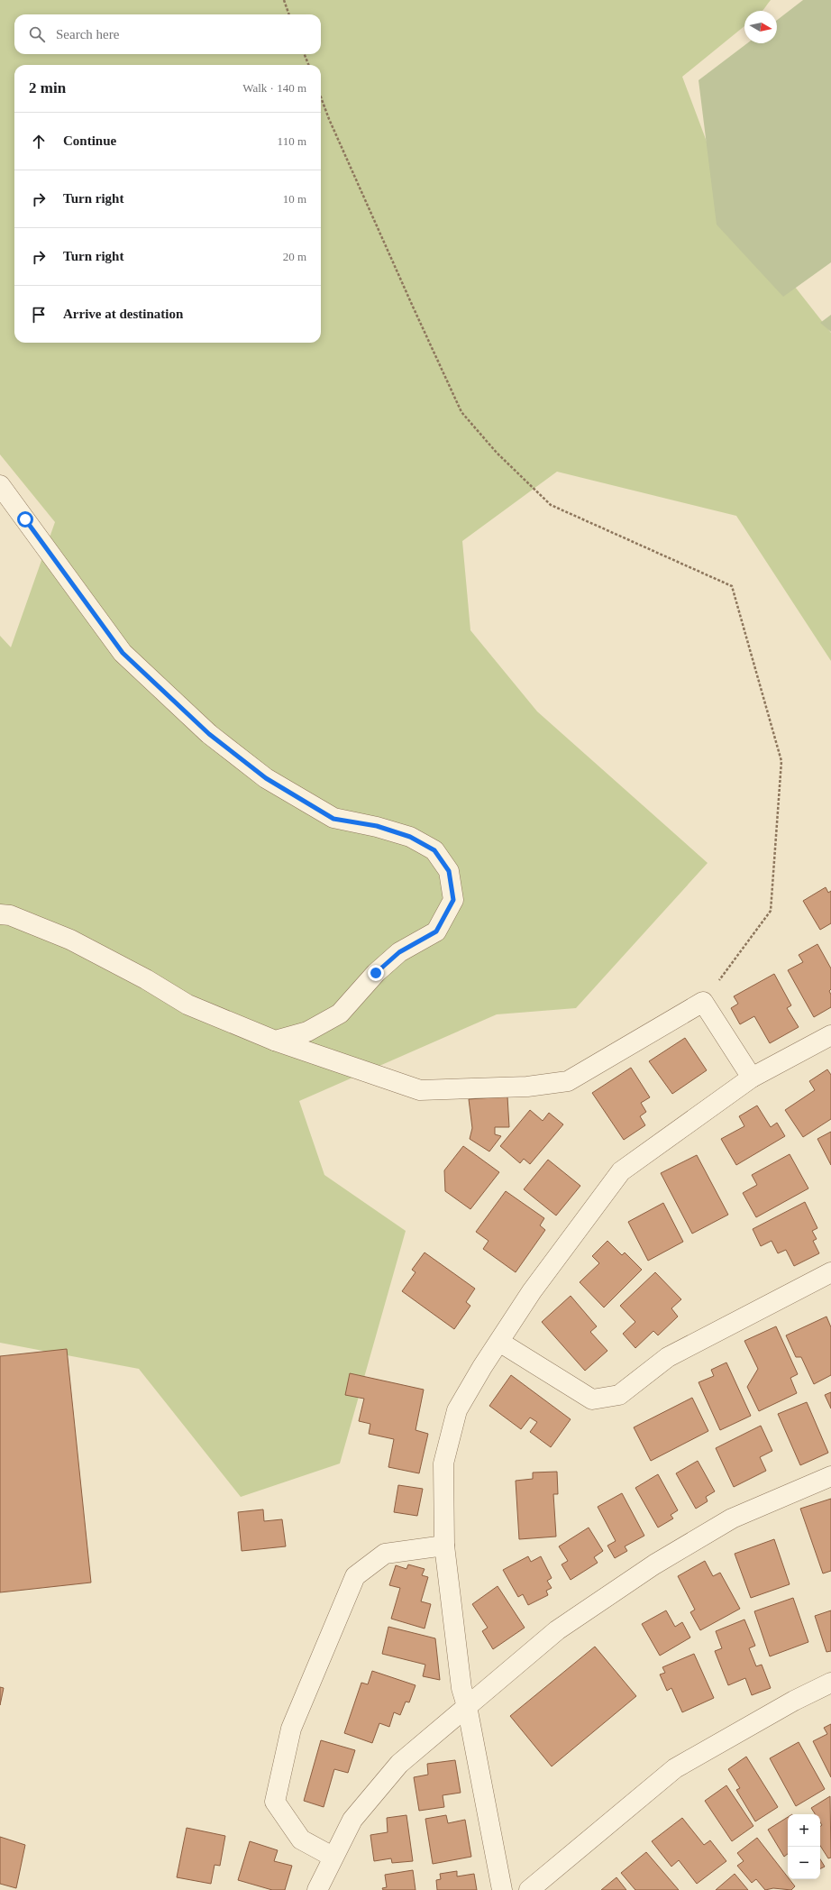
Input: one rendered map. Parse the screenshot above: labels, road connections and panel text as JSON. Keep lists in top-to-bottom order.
{
  "north": "right",
  "page": {
    "search": "Search here",
    "heading": ["2 min", "Walk · 140 m"],
    "list": [
      ["Continue", "110 m"],
      ["Turn right", "10 m"],
      ["Turn right", "20 m"],
      "Arrive at destination"
    ],
    "map_buttons": ["+", "−"]
  }
}
